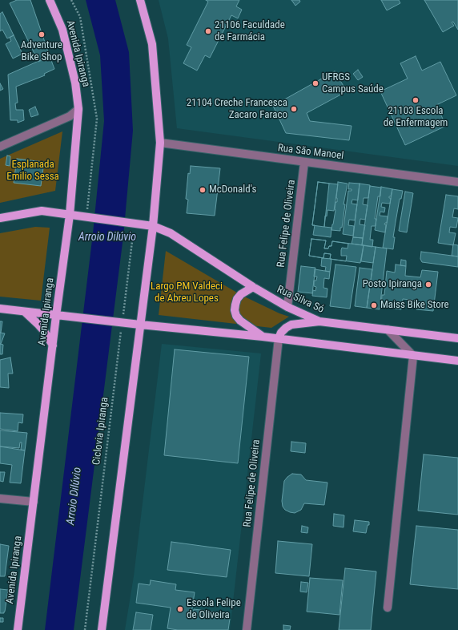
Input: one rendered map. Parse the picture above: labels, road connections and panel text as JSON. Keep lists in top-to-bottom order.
{
  "streets": {
    "main road": ["Avenida Ipiranga", "Rua Silva Só"],
    "street": ["Rua São Manoel", "Rua Felipe de Oliveira"],
    "path": ["Ciclovia Ipiranga"]
  },
  "crossings": [
    ["Avenida Ipiranga", "Rua Silva Só"],
    ["Rua São Manoel", "Rua Felipe de Oliveira"],
    ["Rua Felipe de Oliveira", "Rua Silva Só"]
  ],
  "water": ["Arroio Dilúvio"],
  "parks": ["Esplanada Emilio Sessa", "Largo PM Valdeci de Abreu Lopes"],
  "places": [
    "21106 Faculdade de Farmácia",
    "Adventure Bike Shop",
    "UFRGS Campus Saúde",
    "21103 Escola de Enfermagem",
    "21104 Creche Francesca Zacaro Faraco",
    "McDonald's",
    "Posto Ipiranga",
    "Maiss Bike Store",
    "Escola Felipe de Oliveira"
  ]
}
